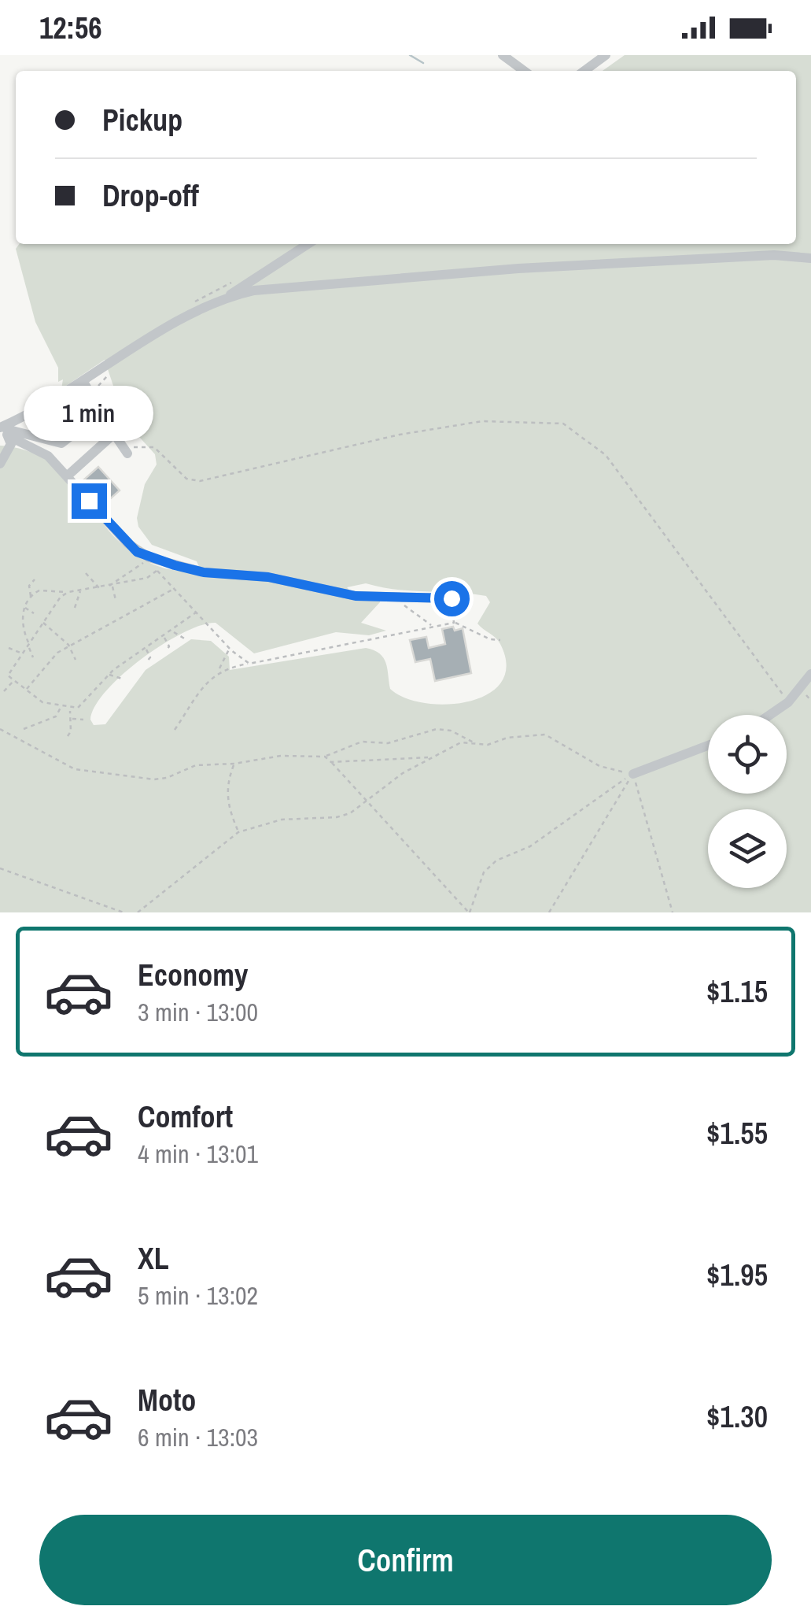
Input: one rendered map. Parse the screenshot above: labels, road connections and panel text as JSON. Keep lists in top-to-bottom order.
{
  "page": {
    "status": "12:56",
    "banner": ["Pickup", "Drop-off"],
    "bubble": "1 min",
    "list": [
      {
        "name": "Economy",
        "note": "3 min · 13:00",
        "value": "$1.15"
      },
      {
        "name": "Comfort",
        "note": "4 min · 13:01",
        "value": "$1.55"
      },
      {
        "name": "XL",
        "note": "5 min · 13:02",
        "value": "$1.95"
      },
      {
        "name": "Moto",
        "note": "6 min · 13:03",
        "value": "$1.30"
      }
    ],
    "buttons": "Confirm"
  }
}
